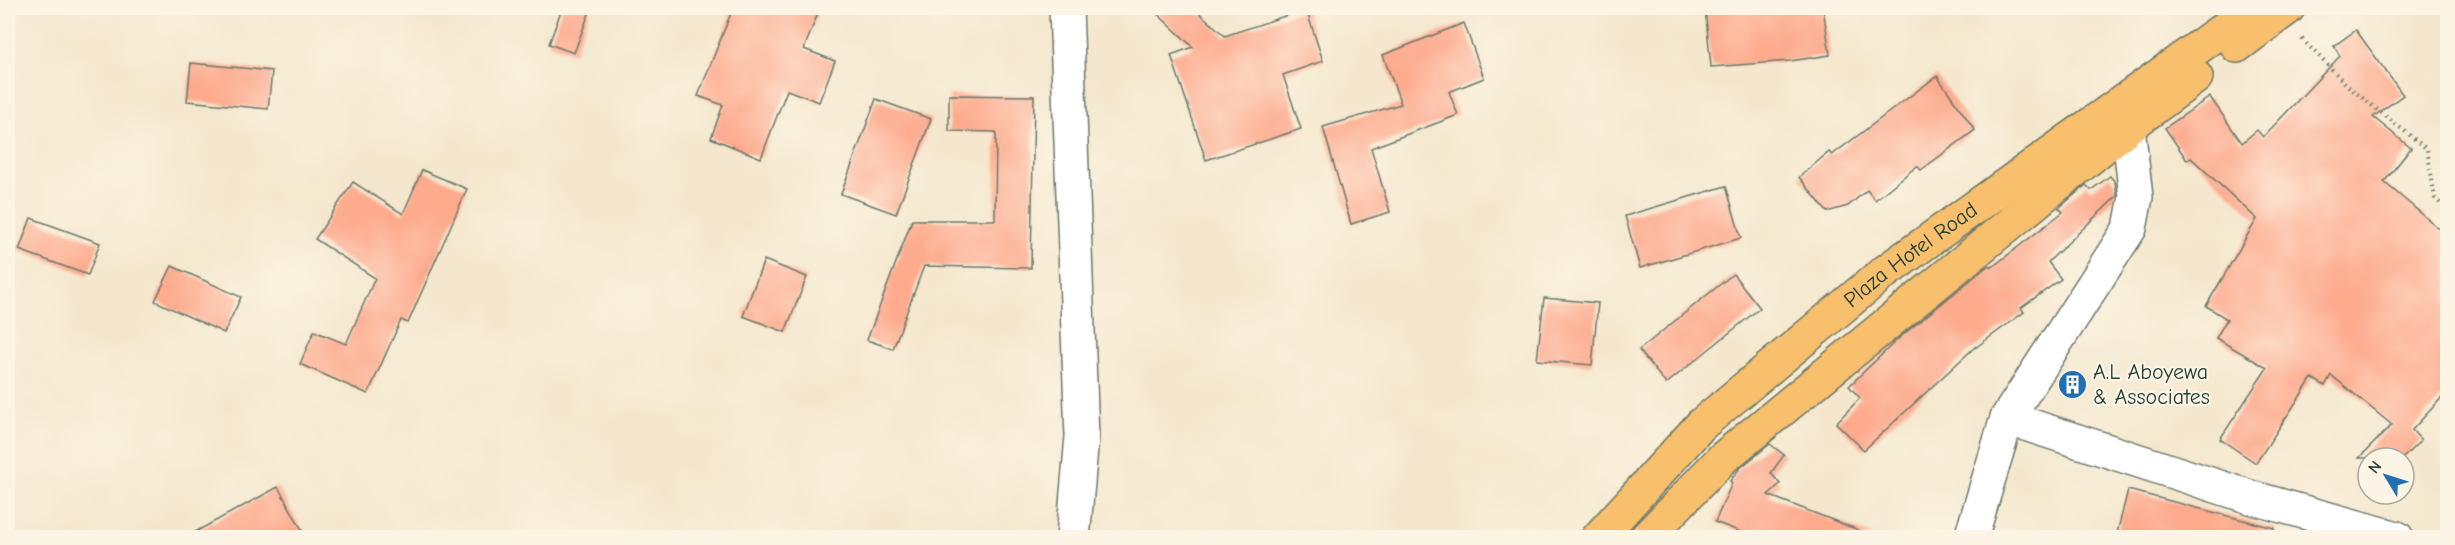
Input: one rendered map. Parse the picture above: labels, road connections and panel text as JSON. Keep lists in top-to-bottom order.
{
  "streets": {
    "main road": ["Plaza Hotel Road"]
  },
  "places": {
    "building": ["A.L Aboyewa & Associates"]
  },
  "north": "top left"
}
